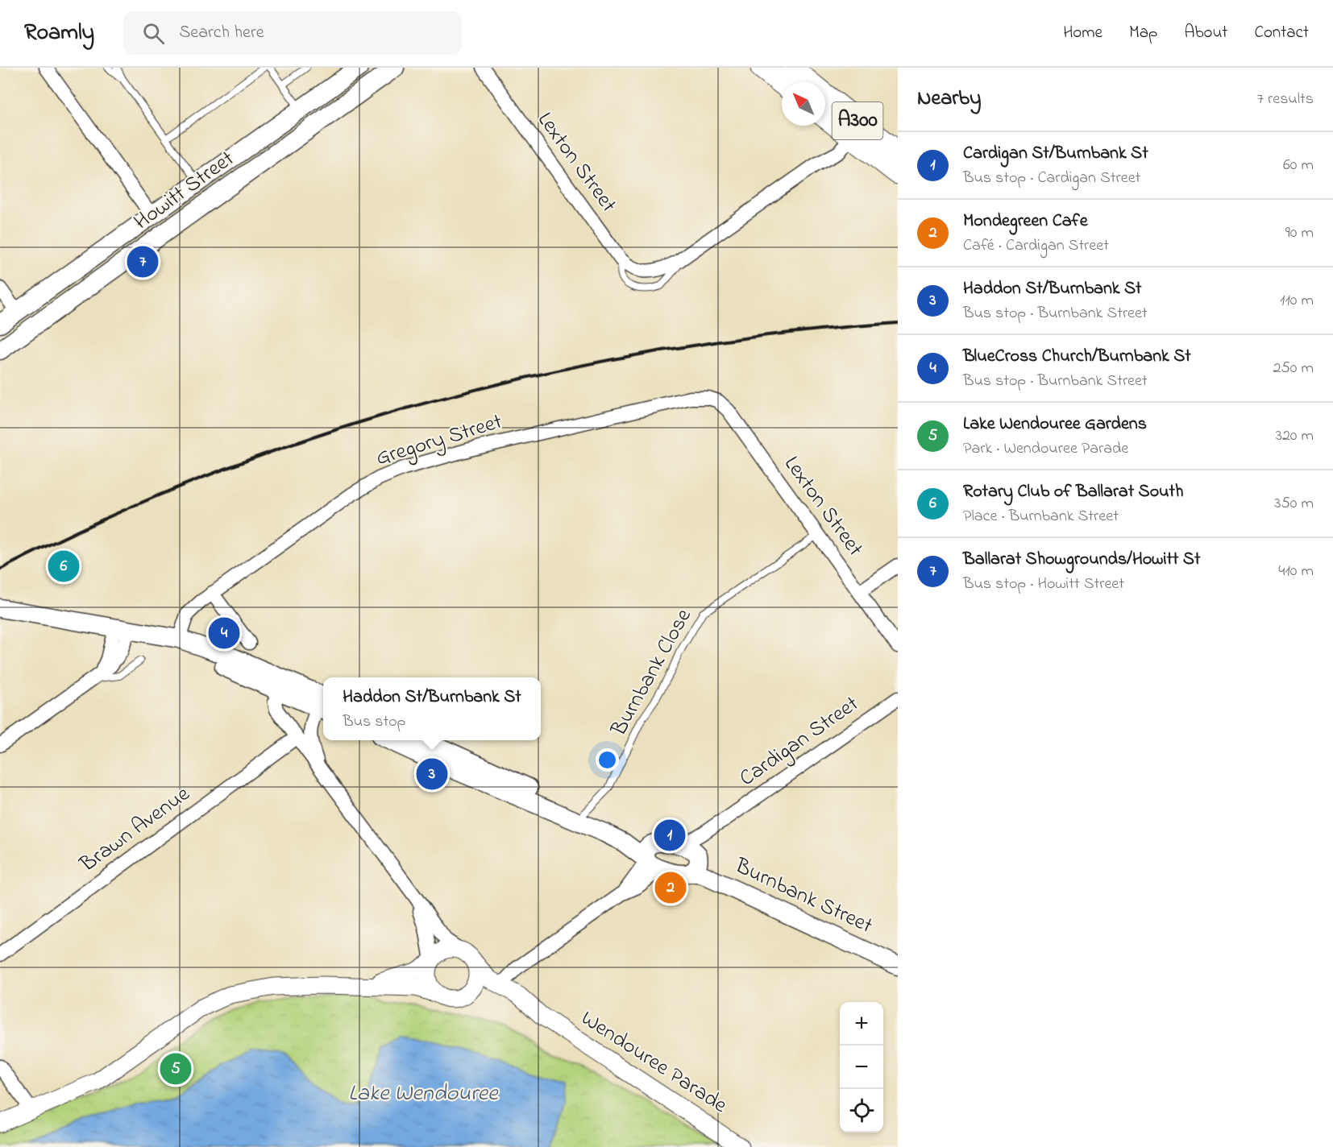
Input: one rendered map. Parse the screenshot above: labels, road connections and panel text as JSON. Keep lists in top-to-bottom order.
{
  "streets": {
    "highway": ["A300"],
    "main road": ["Howitt Street", "Burnbank Street"],
    "street": [
      "Lexton Street",
      "Gregory Street",
      "Cardigan Street",
      "Brawn Avenue",
      "Wendouree Parade"
    ],
    "lane": ["Burnbank Close"]
  },
  "crossings": [
    ["Lexton Street", "Gregory Street"],
    ["Lexton Street", "Burnbank Close"],
    ["Cardigan Street", "Burnbank Street"]
  ],
  "water": ["Lake Wendouree"],
  "north": "top left",
  "page": {
    "header": "Roamly",
    "search": "Search here",
    "nav": [
      "Home",
      "Map",
      "About",
      "Contact"
    ],
    "heading": ["Nearby", "7 results"],
    "list": [
      {
        "mark": "1",
        "name": "Cardigan St/Burnbank St",
        "note": "Bus stop · Cardigan Street",
        "value": "60 m"
      },
      {
        "mark": "2",
        "name": "Mondegreen Cafe",
        "note": "Café · Cardigan Street",
        "value": "90 m"
      },
      {
        "mark": "3",
        "name": "Haddon St/Burnbank St",
        "note": "Bus stop · Burnbank Street",
        "value": "110 m"
      },
      {
        "mark": "4",
        "name": "BlueCross Church/Burnbank St",
        "note": "Bus stop · Burnbank Street",
        "value": "250 m"
      },
      {
        "mark": "5",
        "name": "Lake Wendouree Gardens",
        "note": "Park · Wendouree Parade",
        "value": "320 m"
      },
      {
        "mark": "6",
        "name": "Rotary Club of Ballarat South",
        "note": "Place · Burnbank Street",
        "value": "350 m"
      },
      {
        "mark": "7",
        "name": "Ballarat Showgrounds/Howitt St",
        "note": "Bus stop · Howitt Street",
        "value": "410 m"
      }
    ],
    "pins": [
      "7",
      "6",
      "4",
      "3",
      "1",
      "2",
      "5"
    ],
    "popup": ["Haddon St/Burnbank St", "Bus stop"],
    "map_buttons": ["+", "−"]
  }
}
